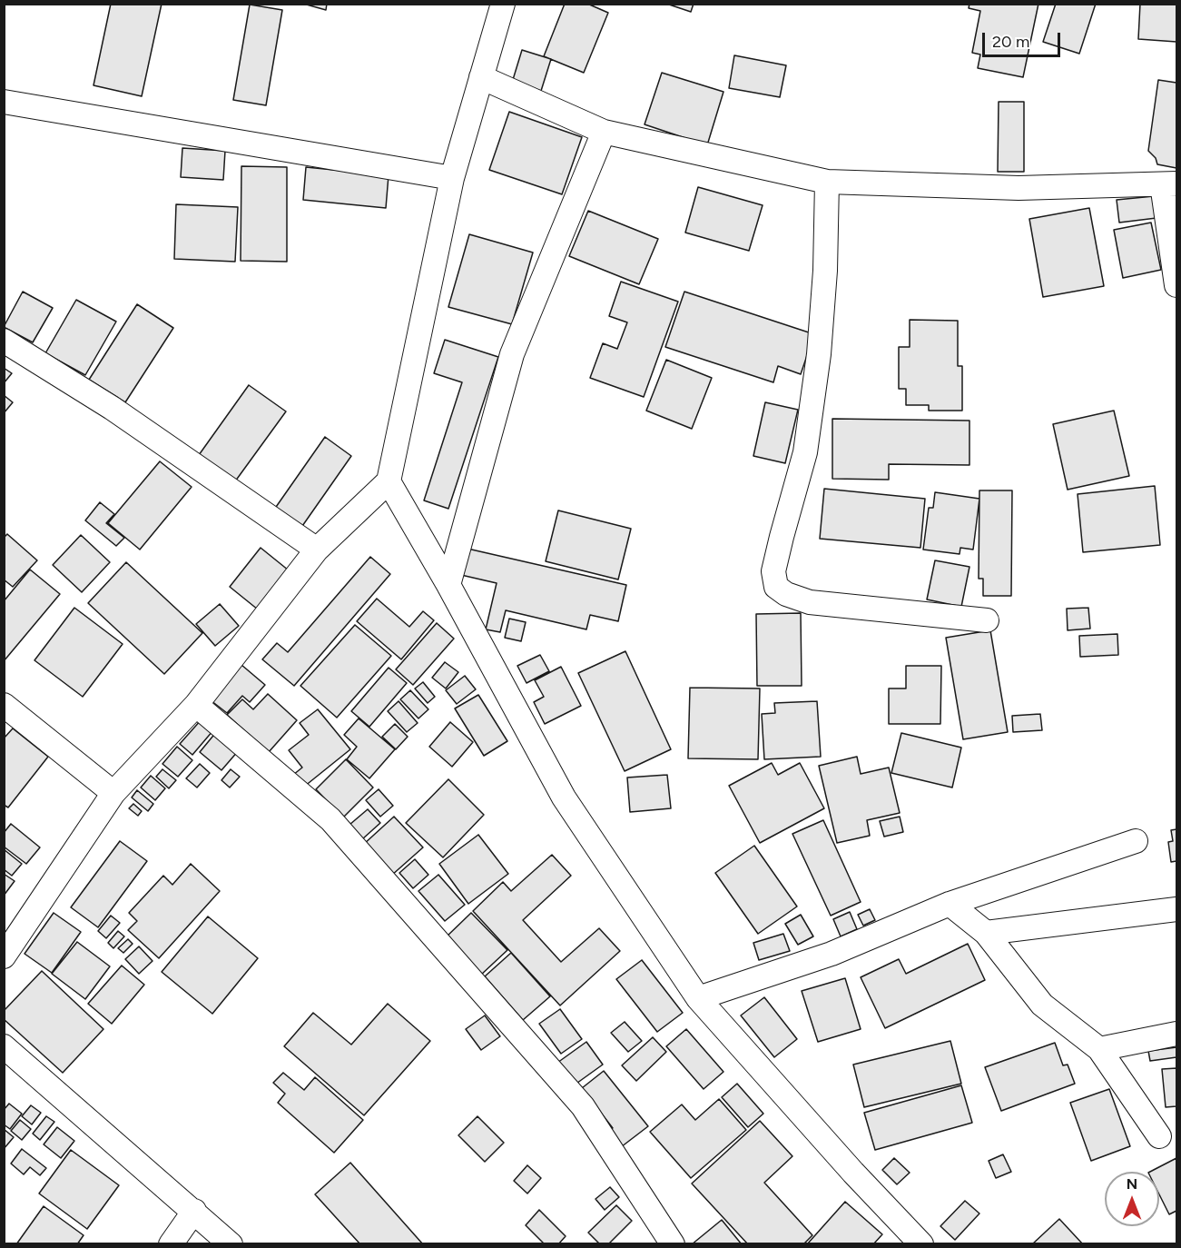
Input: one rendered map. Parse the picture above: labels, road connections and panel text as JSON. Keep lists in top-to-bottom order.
{
  "scale_bar": "20 m",
  "north": "top"
}
